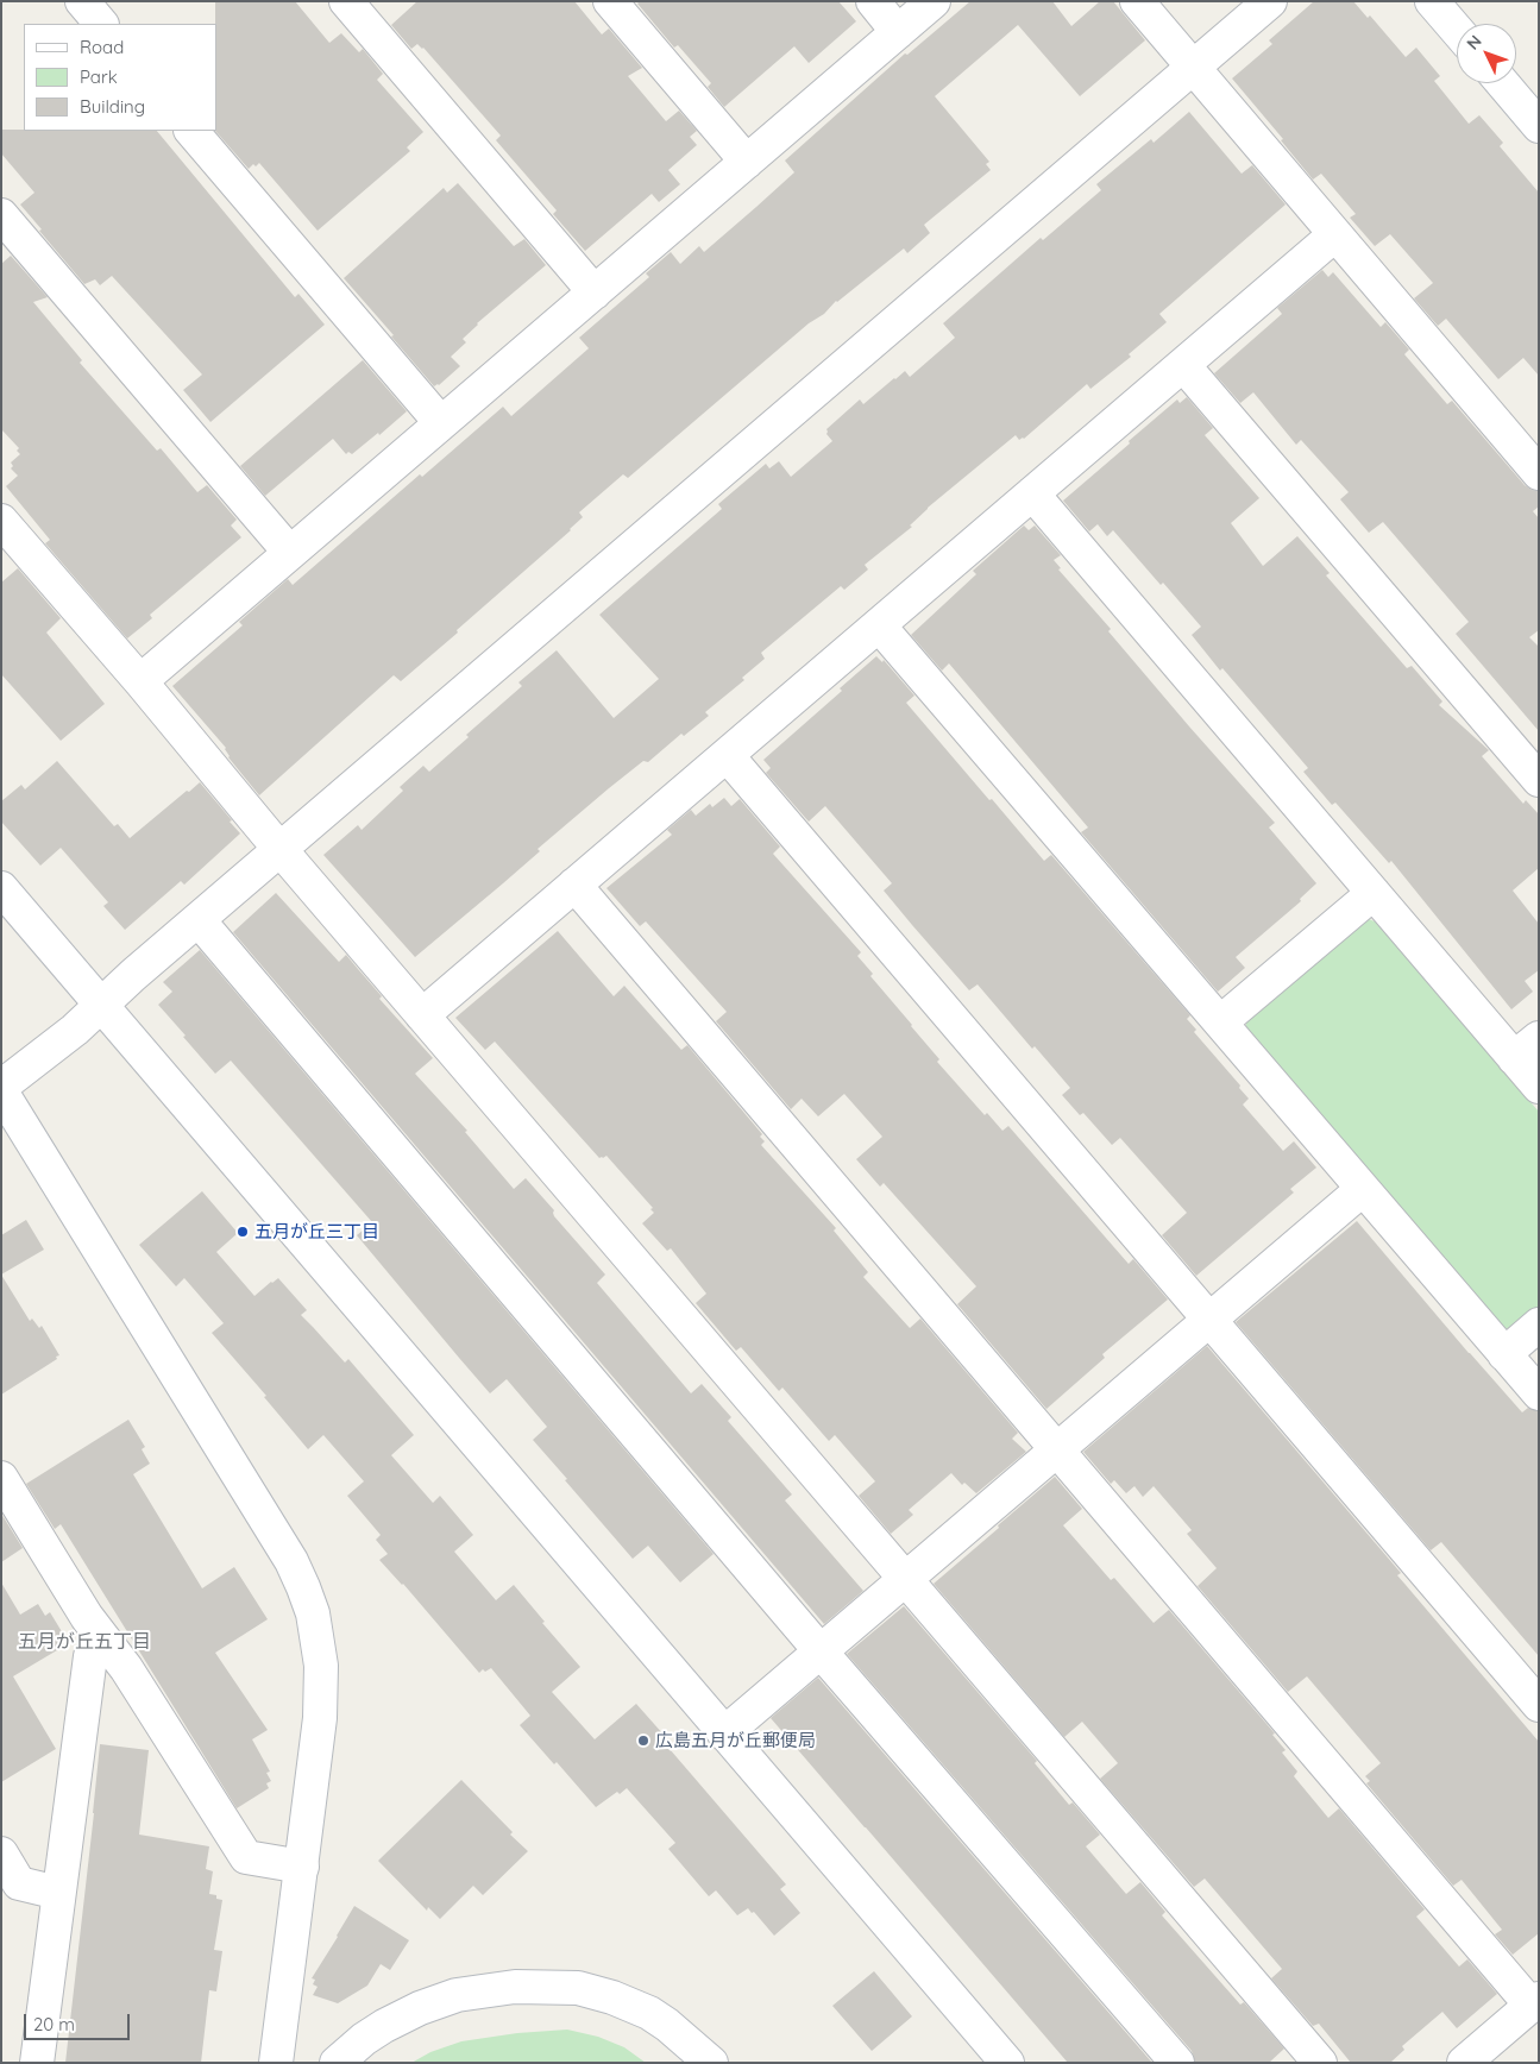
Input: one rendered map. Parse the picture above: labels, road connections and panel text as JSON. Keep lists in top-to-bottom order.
{
  "districts": ["五月が丘五丁目"],
  "places": ["五月が丘三丁目", "広島五月が丘郵便局"],
  "legend": ["Road", "Park", "Building"],
  "scale_bar": "20 m",
  "north": "top left"
}
